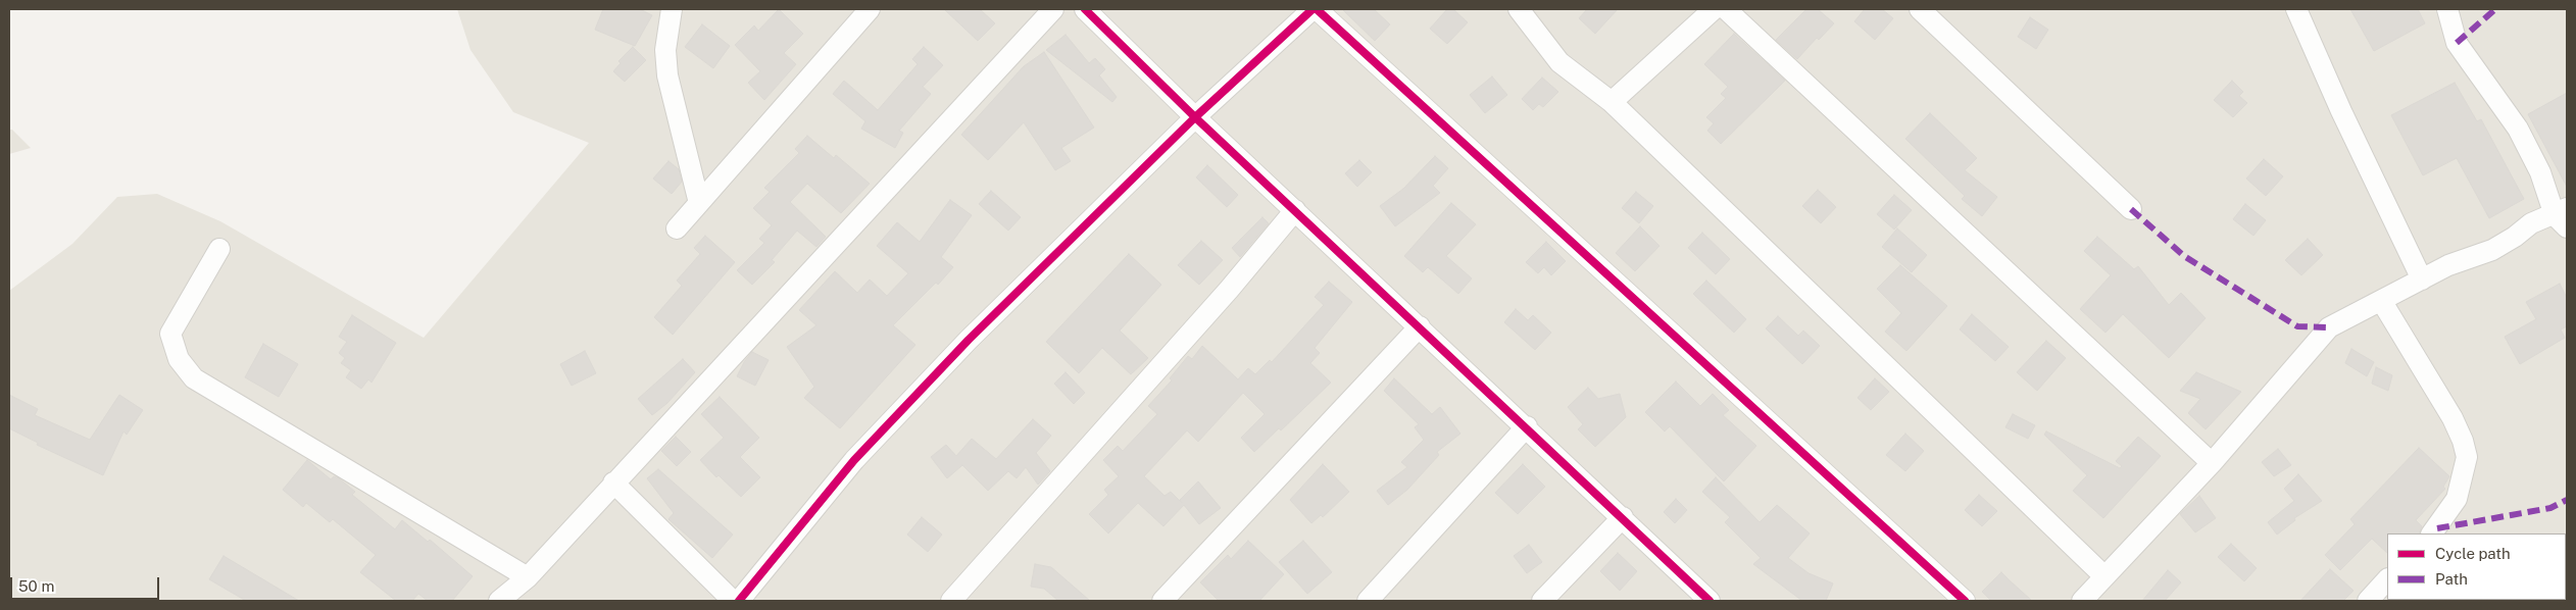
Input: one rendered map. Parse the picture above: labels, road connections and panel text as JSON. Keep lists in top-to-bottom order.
{
  "legend": ["Cycle path", "Path"],
  "scale_bar": "50 m"
}
